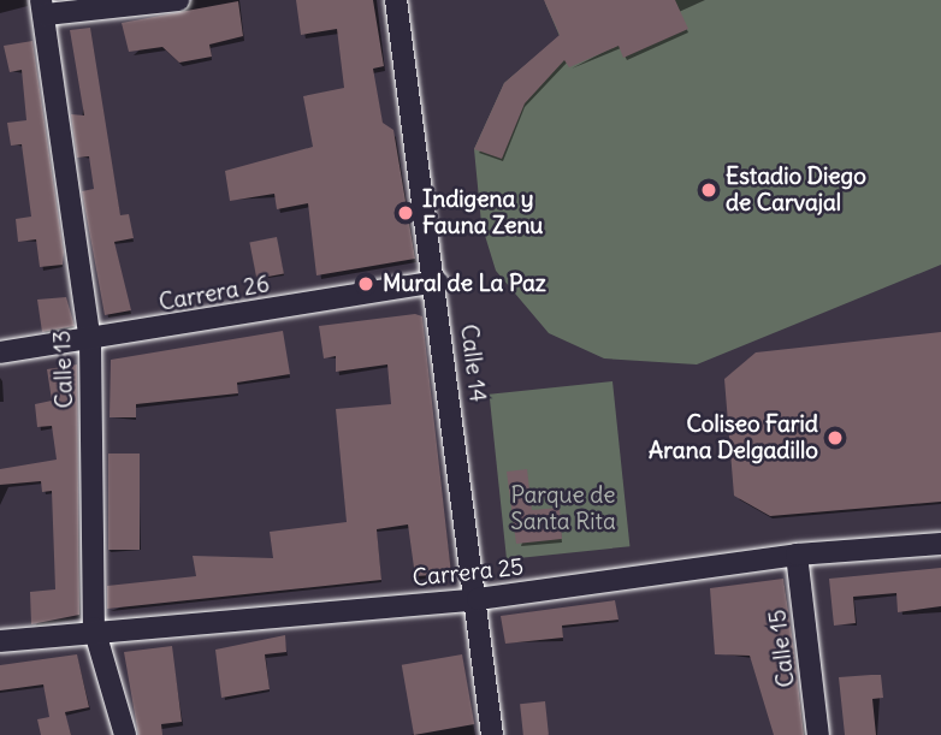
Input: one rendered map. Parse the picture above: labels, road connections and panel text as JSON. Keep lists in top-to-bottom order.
{
  "streets": {
    "street": [
      "Carrera 26",
      "Calle 14",
      "Calle 13",
      "Carrera 25",
      "Calle 15"
    ]
  },
  "crossings": [
    ["Carrera 26", "Calle 14"],
    ["Carrera 26", "Calle 13"],
    ["Calle 14", "Carrera 25"],
    ["Calle 13", "Carrera 25"],
    ["Carrera 25", "Calle 15"]
  ],
  "parks": ["Parque de Santa Rita"],
  "places": [
    "Estadio Diego de Carvajal",
    "Indigena y Fauna Zenu",
    "Mural de La Paz",
    "Coliseo Farid Arana Delgadillo"
  ]
}
